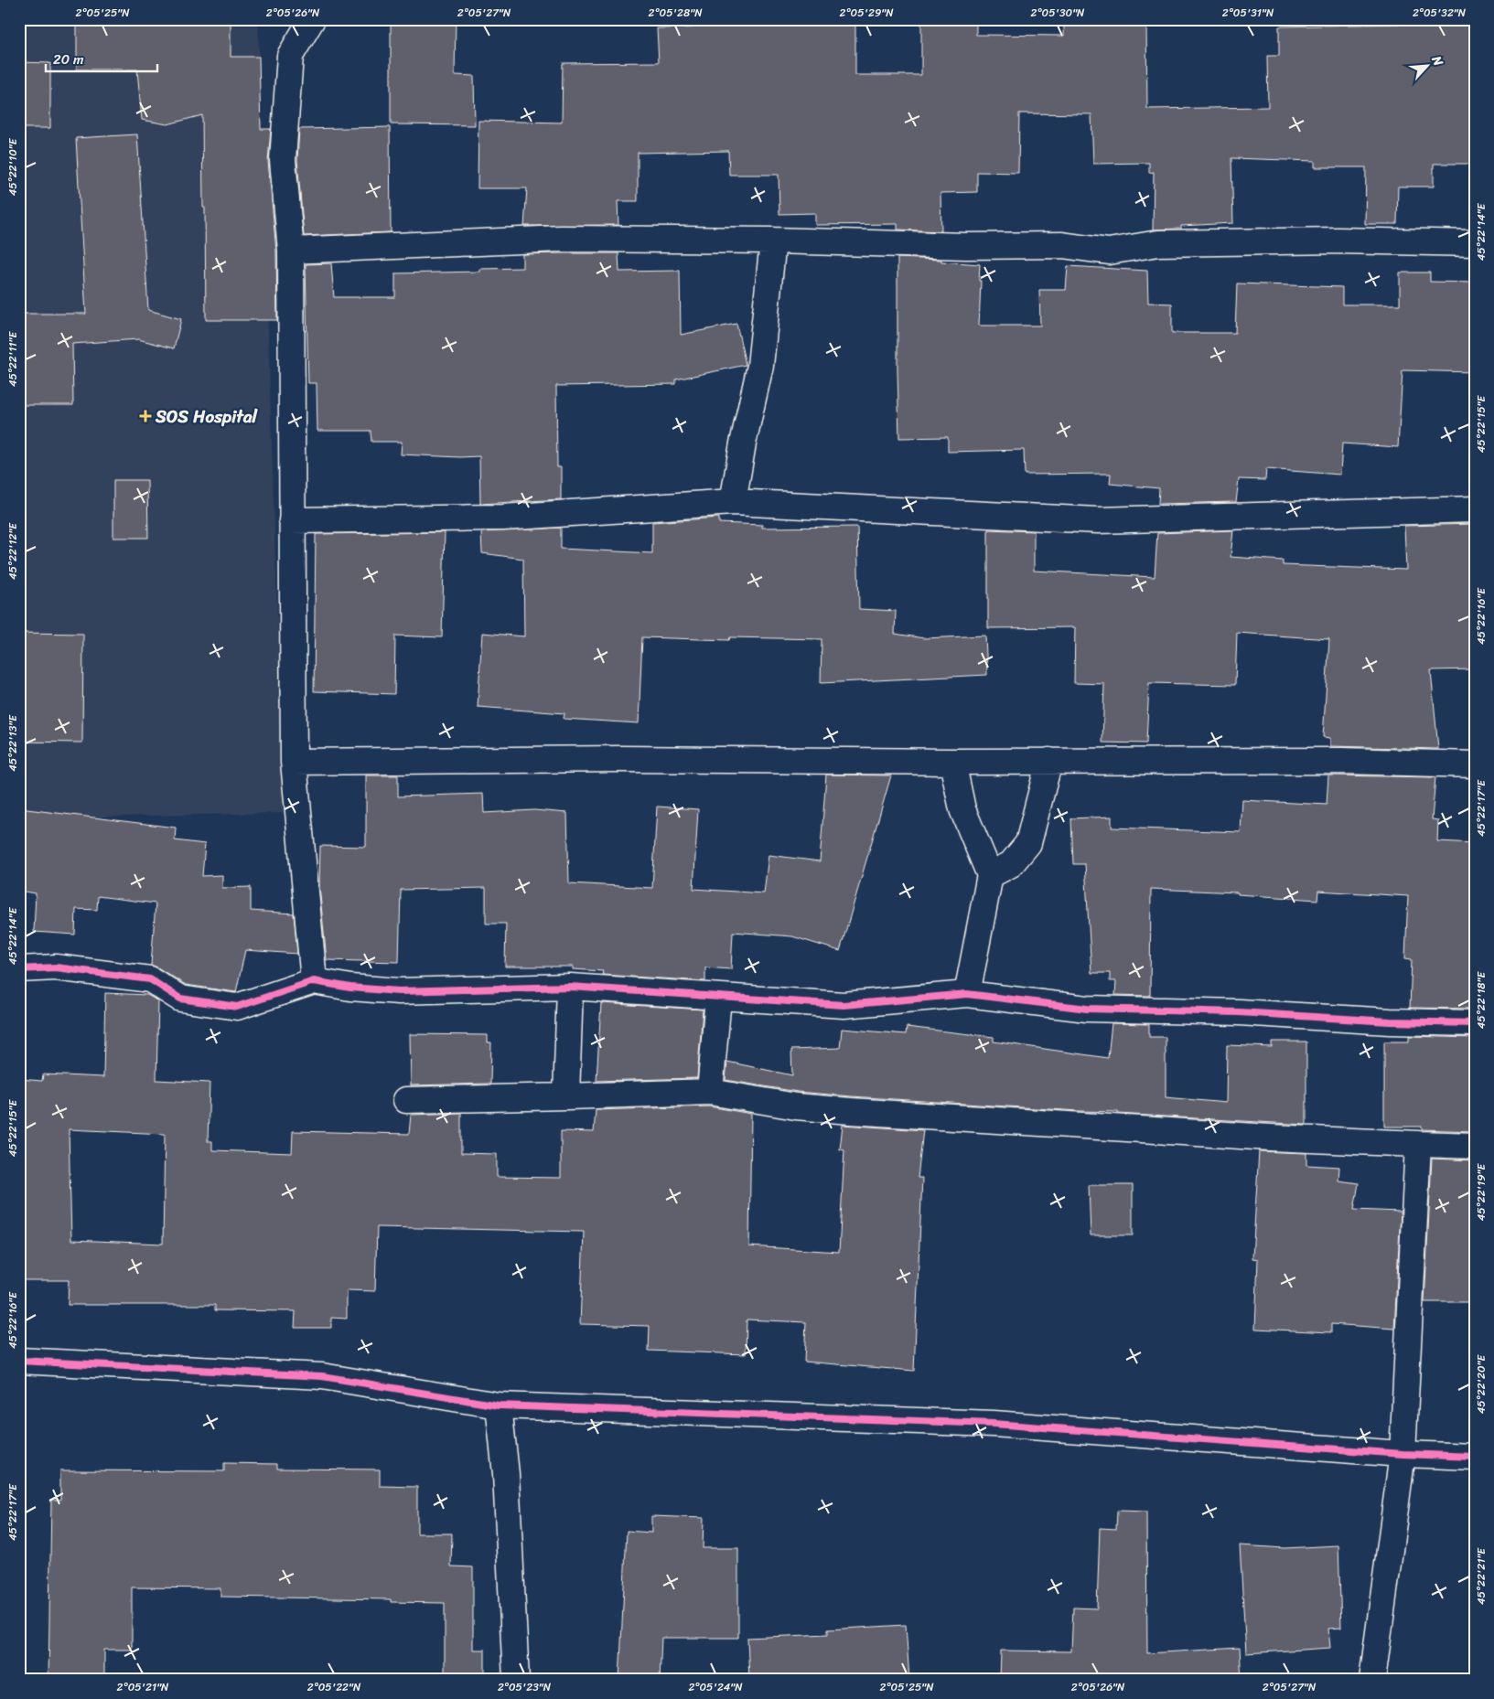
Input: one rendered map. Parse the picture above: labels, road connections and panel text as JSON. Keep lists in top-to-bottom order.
{
  "places": {
    "health": ["SOS Hospital"]
  },
  "scale_bar": "20 m",
  "north": "top right",
  "coordinates": [
    "2°05'25\"N",
    "2°05'26\"N",
    "2°05'27\"N",
    "2°05'28\"N",
    "2°05'29\"N",
    "2°05'30\"N",
    "2°05'31\"N",
    "2°05'32\"N",
    "45°22'10\"E",
    "45°22'14\"E",
    "45°22'11\"E",
    "45°22'15\"E",
    "45°22'12\"E",
    "45°22'16\"E",
    "45°22'13\"E",
    "45°22'17\"E",
    "45°22'18\"E",
    "45°22'19\"E",
    "45°22'20\"E",
    "45°22'21\"E",
    "2°05'21\"N",
    "2°05'22\"N",
    "2°05'23\"N",
    "2°05'24\"N"
  ]
}
